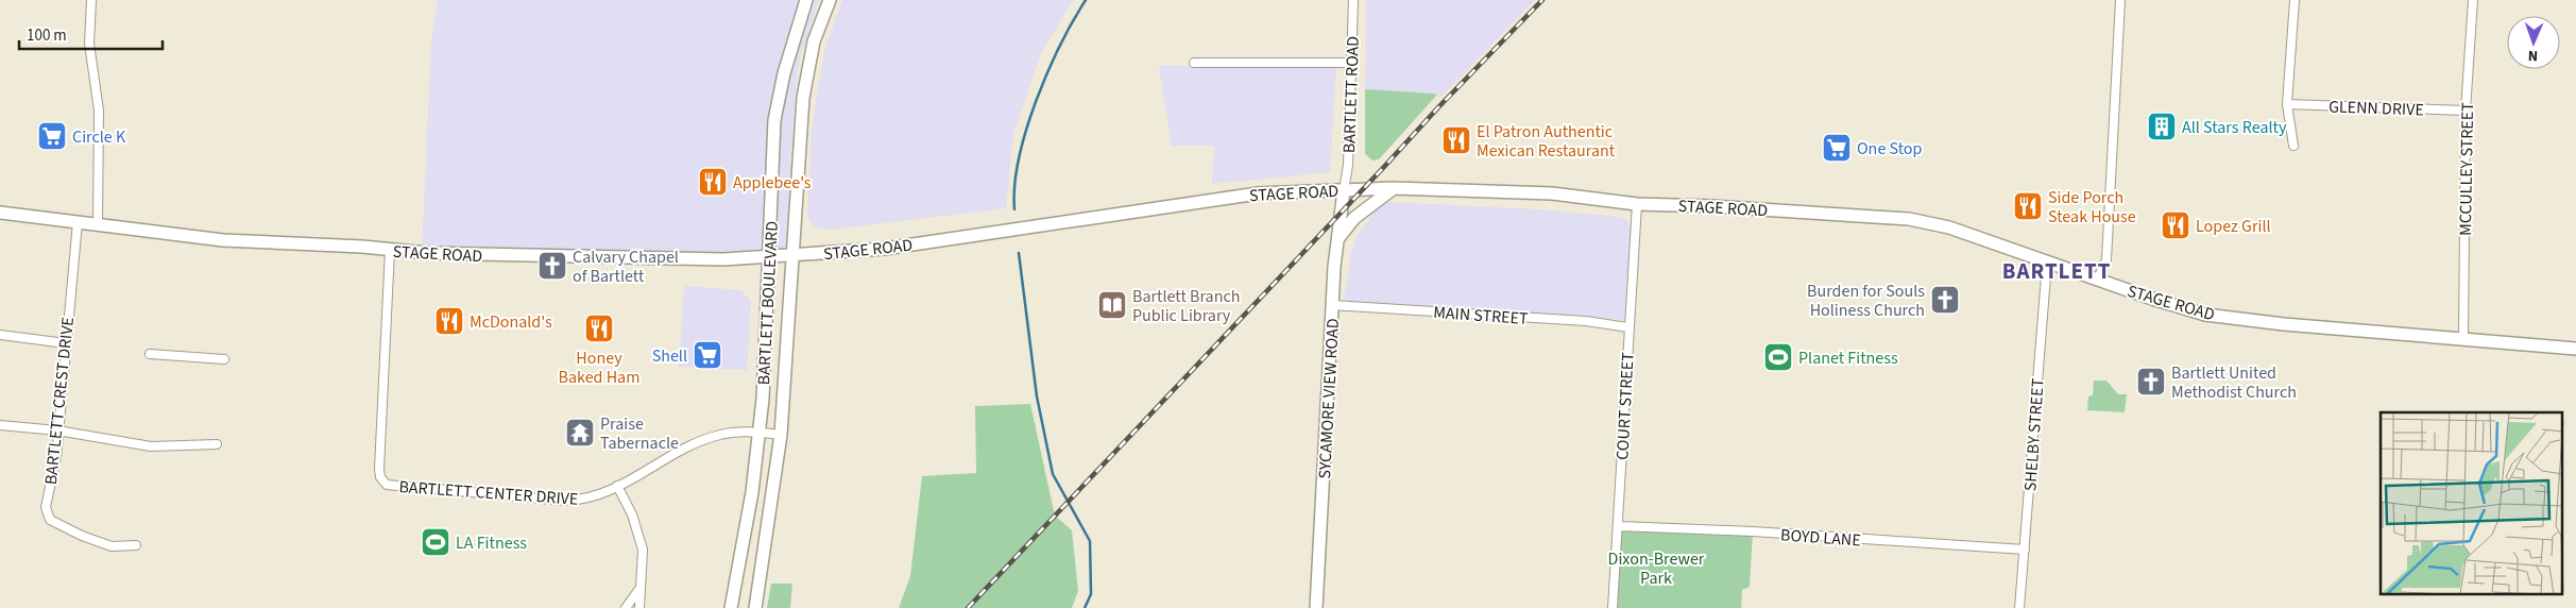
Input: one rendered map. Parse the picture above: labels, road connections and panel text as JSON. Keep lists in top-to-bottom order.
{
  "streets": {
    "main road": ["STAGE ROAD", "BARTLETT BOULEVARD", "SYCAMORE VIEW ROAD"],
    "street": [
      "BARTLETT ROAD",
      "GLENN DRIVE",
      "MCCULLEY STREET",
      "MAIN STREET",
      "BARTLETT CREST DRIVE",
      "COURT STREET",
      "SHELBY STREET",
      "BARTLETT CENTER DRIVE",
      "BOYD LANE"
    ]
  },
  "crossings": [
    ["BARTLETT ROAD", "STAGE ROAD"],
    ["BARTLETT ROAD", "SYCAMORE VIEW ROAD"],
    ["GLENN DRIVE", "MCCULLEY STREET"],
    ["MCCULLEY STREET", "STAGE ROAD"],
    ["STAGE ROAD", "BARTLETT BOULEVARD"],
    ["STAGE ROAD", "SYCAMORE VIEW ROAD"],
    ["STAGE ROAD", "BARTLETT CREST DRIVE"],
    ["STAGE ROAD", "COURT STREET"],
    ["STAGE ROAD", "SHELBY STREET"],
    ["STAGE ROAD", "BARTLETT CENTER DRIVE"],
    ["BARTLETT BOULEVARD", "BARTLETT CENTER DRIVE"],
    ["MAIN STREET", "SYCAMORE VIEW ROAD"],
    ["MAIN STREET", "COURT STREET"],
    ["COURT STREET", "BOYD LANE"],
    ["SHELBY STREET", "BOYD LANE"]
  ],
  "districts": ["BARTLETT"],
  "parks": ["Dixon-Brewer Park"],
  "places": {
    "building": ["All Stars Realty"],
    "supermarket": ["Circle K", "One Stop", "Shell"],
    "restaurant": [
      "El Patron Authentic Mexican Restaurant",
      "Applebee's",
      "Side Porch Steak House",
      "Lopez Grill",
      "McDonald's",
      "Honey Baked Ham"
    ],
    "church": ["Calvary Chapel of Bartlett", "Burden for Souls Holiness Church", "Bartlett United Methodist Church"],
    "library": ["Bartlett Branch Public Library"],
    "sports": ["Planet Fitness", "LA Fitness"],
    "temple": ["Praise Tabernacle"]
  },
  "scale_bar": "100 m",
  "north": "bottom"
}
